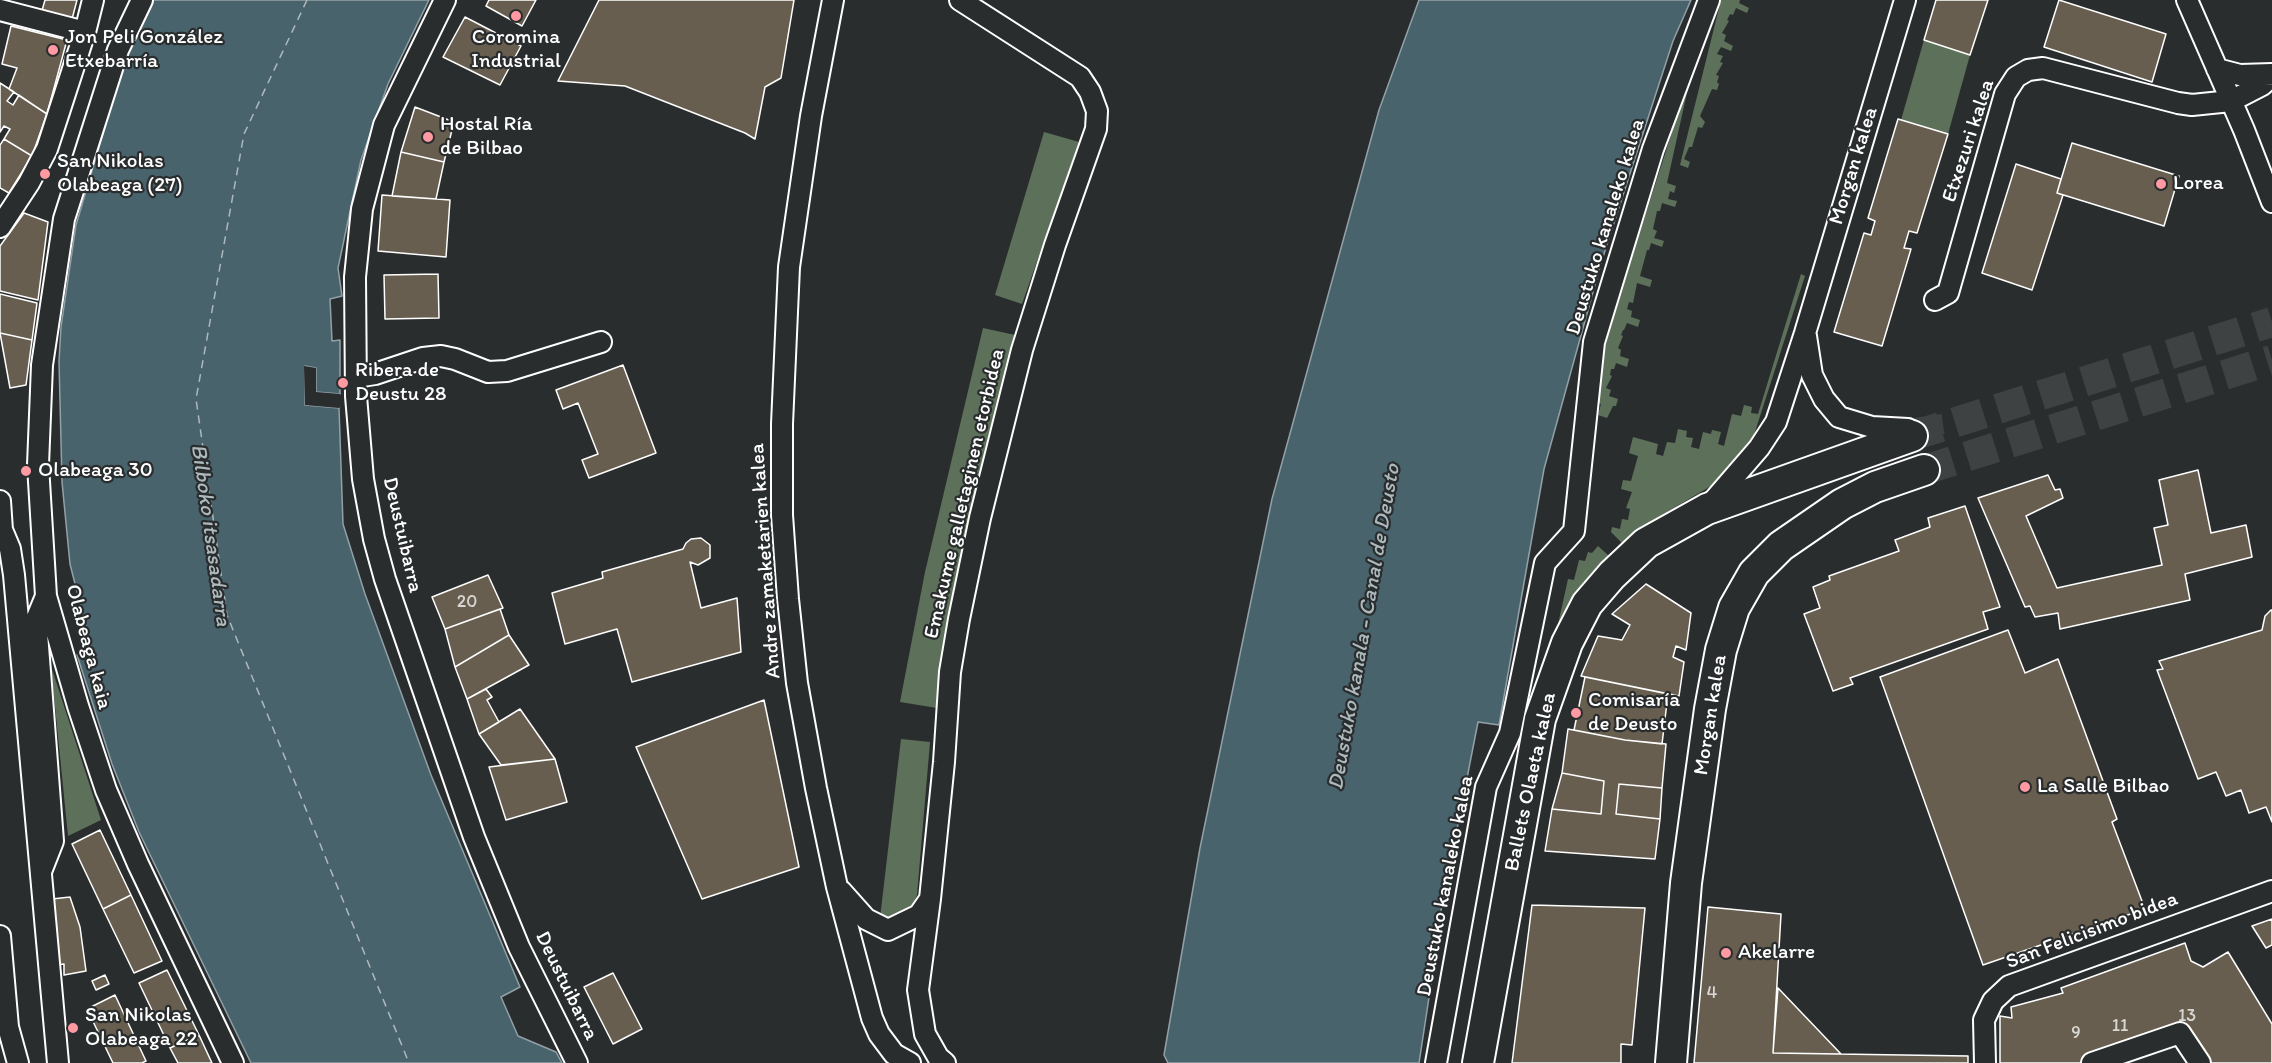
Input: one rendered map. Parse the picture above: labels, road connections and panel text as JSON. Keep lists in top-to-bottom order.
{
  "streets": {
    "main road": ["Morgan kalea", "Ballets Olaeta kalea"],
    "street": [
      "Etxezuri kalea",
      "Deustuko kanaleko kalea",
      "Emakume galletaginen etorbidea",
      "Deustuibarra",
      "Andre zamaketarien kalea",
      "Olabeaga kaia",
      "San Felicisimo bidea"
    ]
  },
  "crossings": [
    ["Morgan kalea", "Ballets Olaeta kalea"]
  ],
  "water": ["Bilboko itsasadarra", "Deustuko kanala - Canal de Deusto"],
  "places": [
    "Coromina Industrial",
    "Jon Peli González Etxebarría",
    "Hostal Ría de Bilbao",
    "San Nikolas Olabeaga (27)",
    "Lorea",
    "Ribera de Deustu 28",
    "Olabeaga 30",
    "Comisaría de Deusto",
    "La Salle Bilbao",
    "Akelarre",
    "San Nikolas Olabeaga 22"
  ],
  "house_numbers": [
    "20",
    "4",
    "13",
    "11",
    "9"
  ]
}
